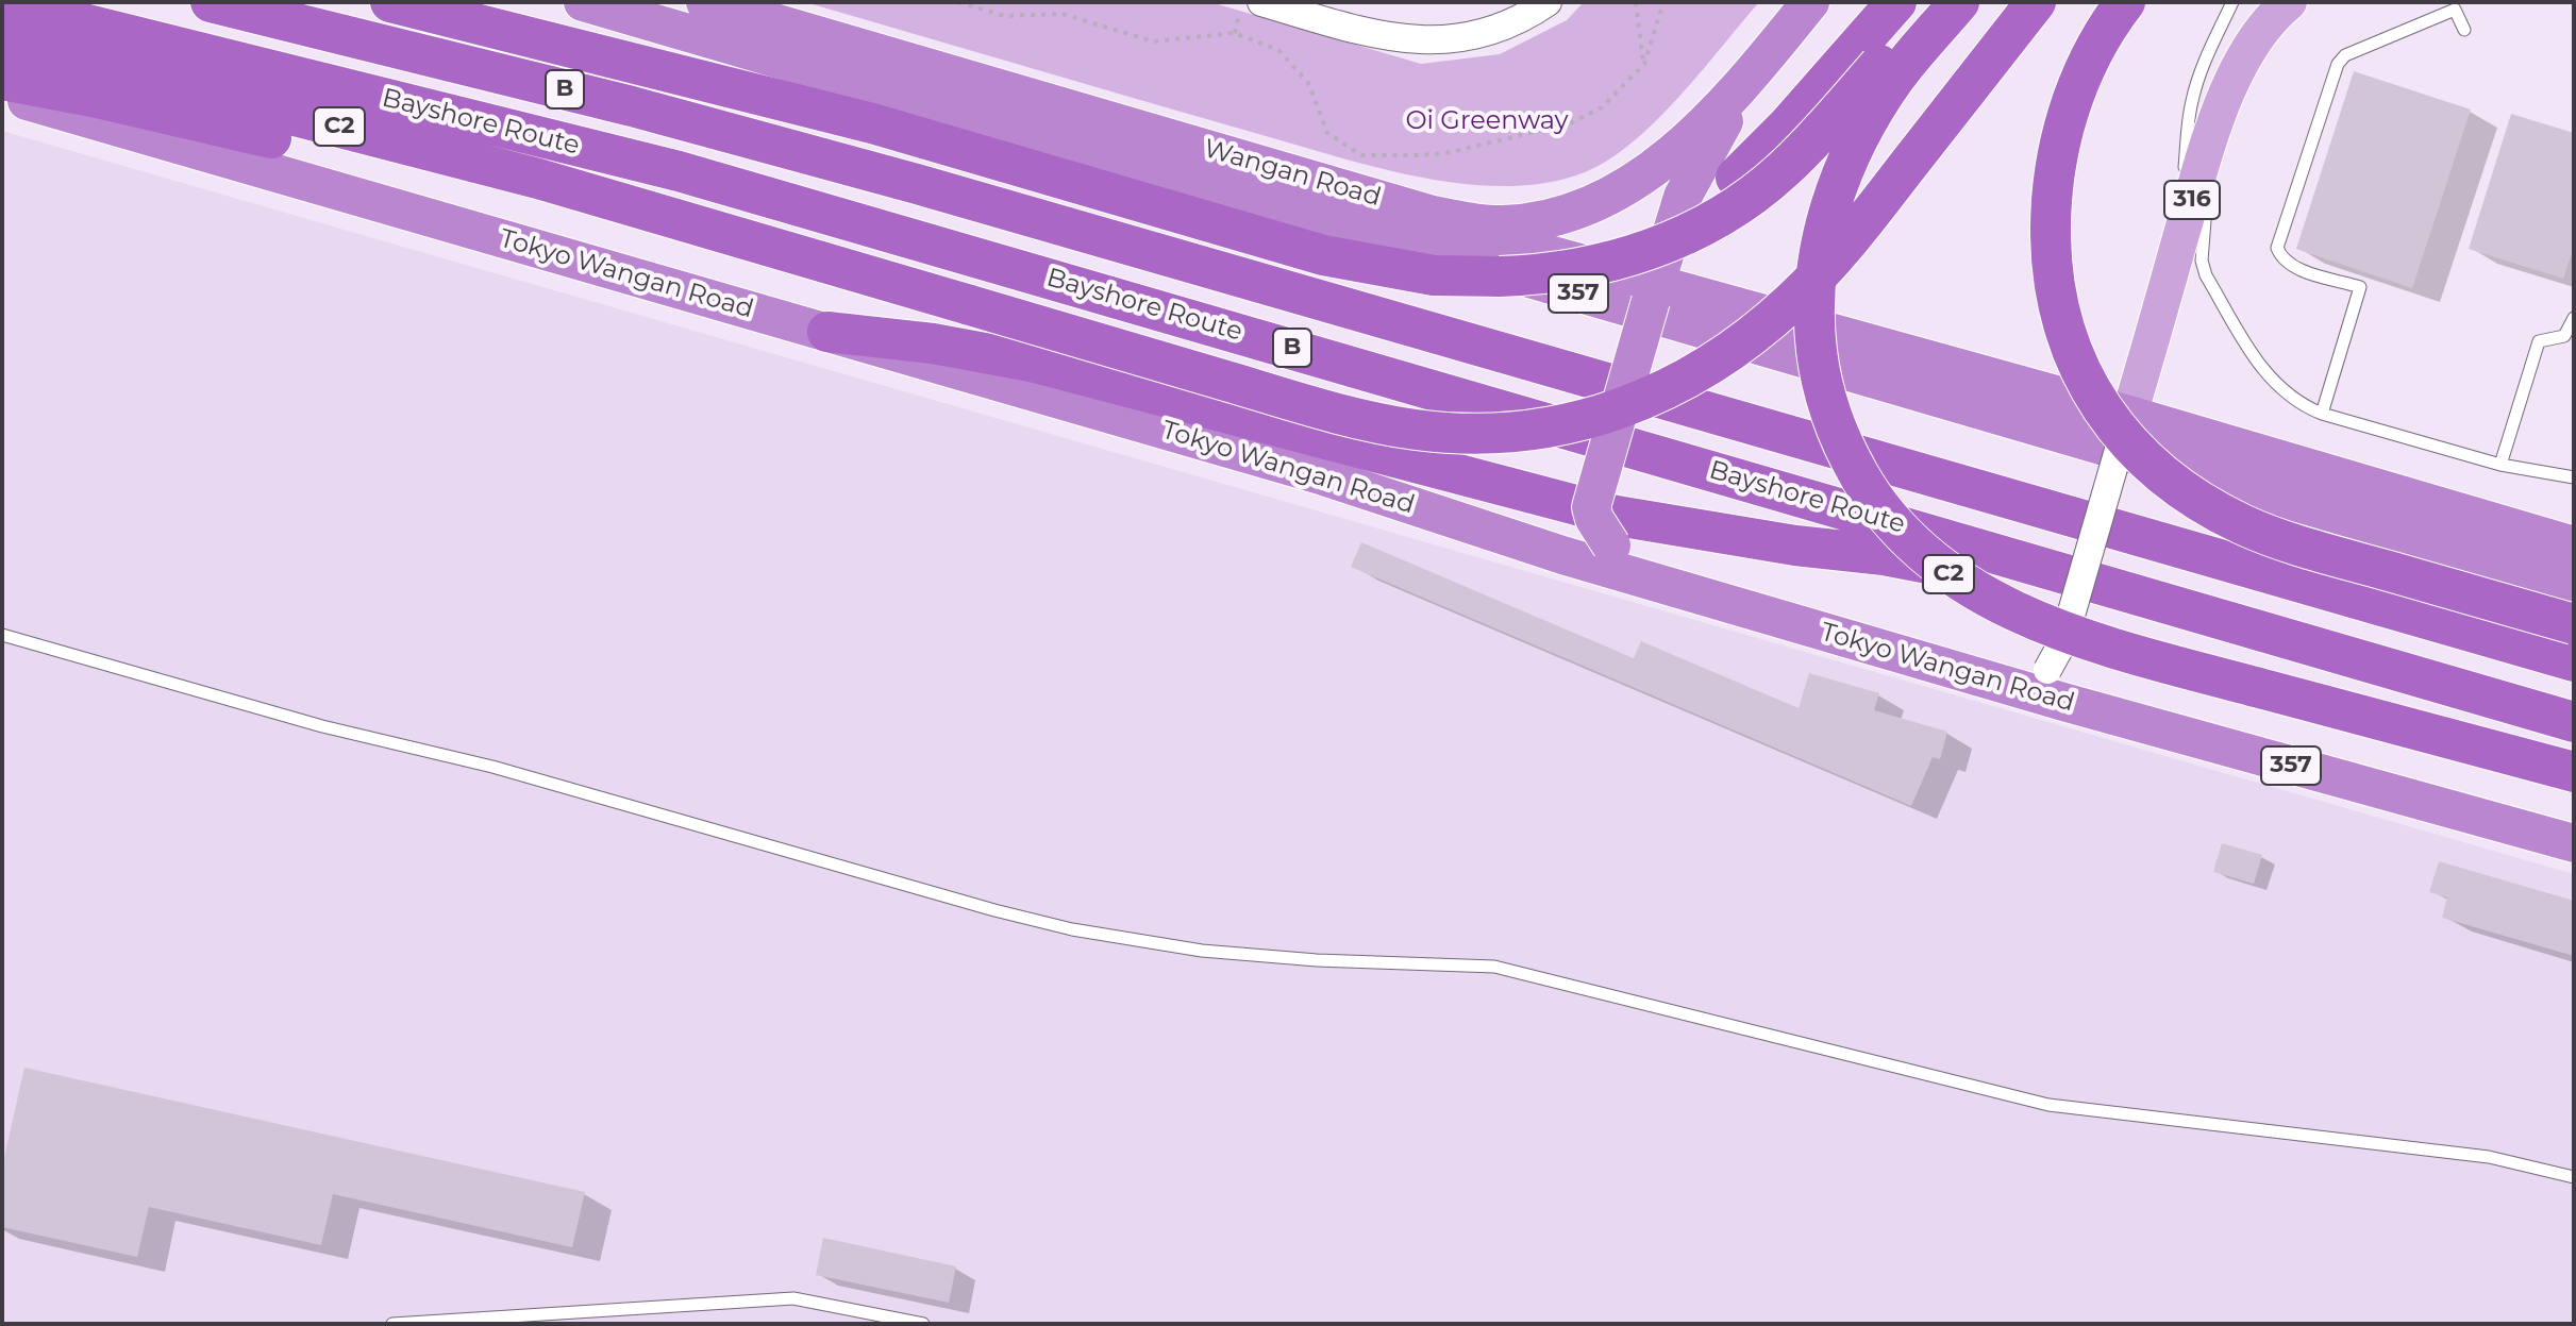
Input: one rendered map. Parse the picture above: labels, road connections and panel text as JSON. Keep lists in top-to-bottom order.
{
  "streets": {
    "highway": [
      "B",
      "Bayshore Route",
      "C2",
      "Wangan Road",
      "Tokyo Wangan Road",
      "357"
    ],
    "main road": ["316"]
  },
  "crossings": [
    ["Wangan Road", "357"],
    ["316", "357"]
  ],
  "parks": ["Oi Greenway"]
}
